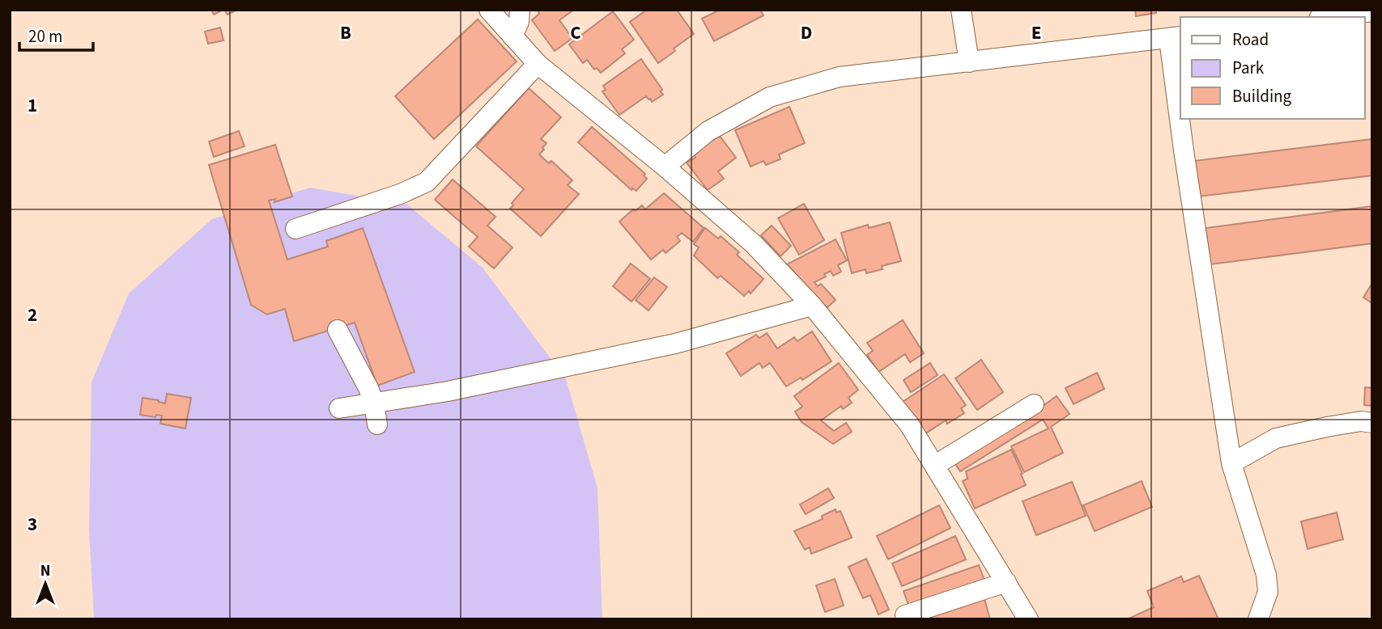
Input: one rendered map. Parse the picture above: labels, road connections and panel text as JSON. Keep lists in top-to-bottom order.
{
  "legend": ["Road", "Park", "Building"],
  "scale_bar": "20 m",
  "north": "top",
  "grid": {
    "columns": [
      "B",
      "C",
      "D",
      "E"
    ],
    "rows": ["1", "2", "3"]
  }
}
